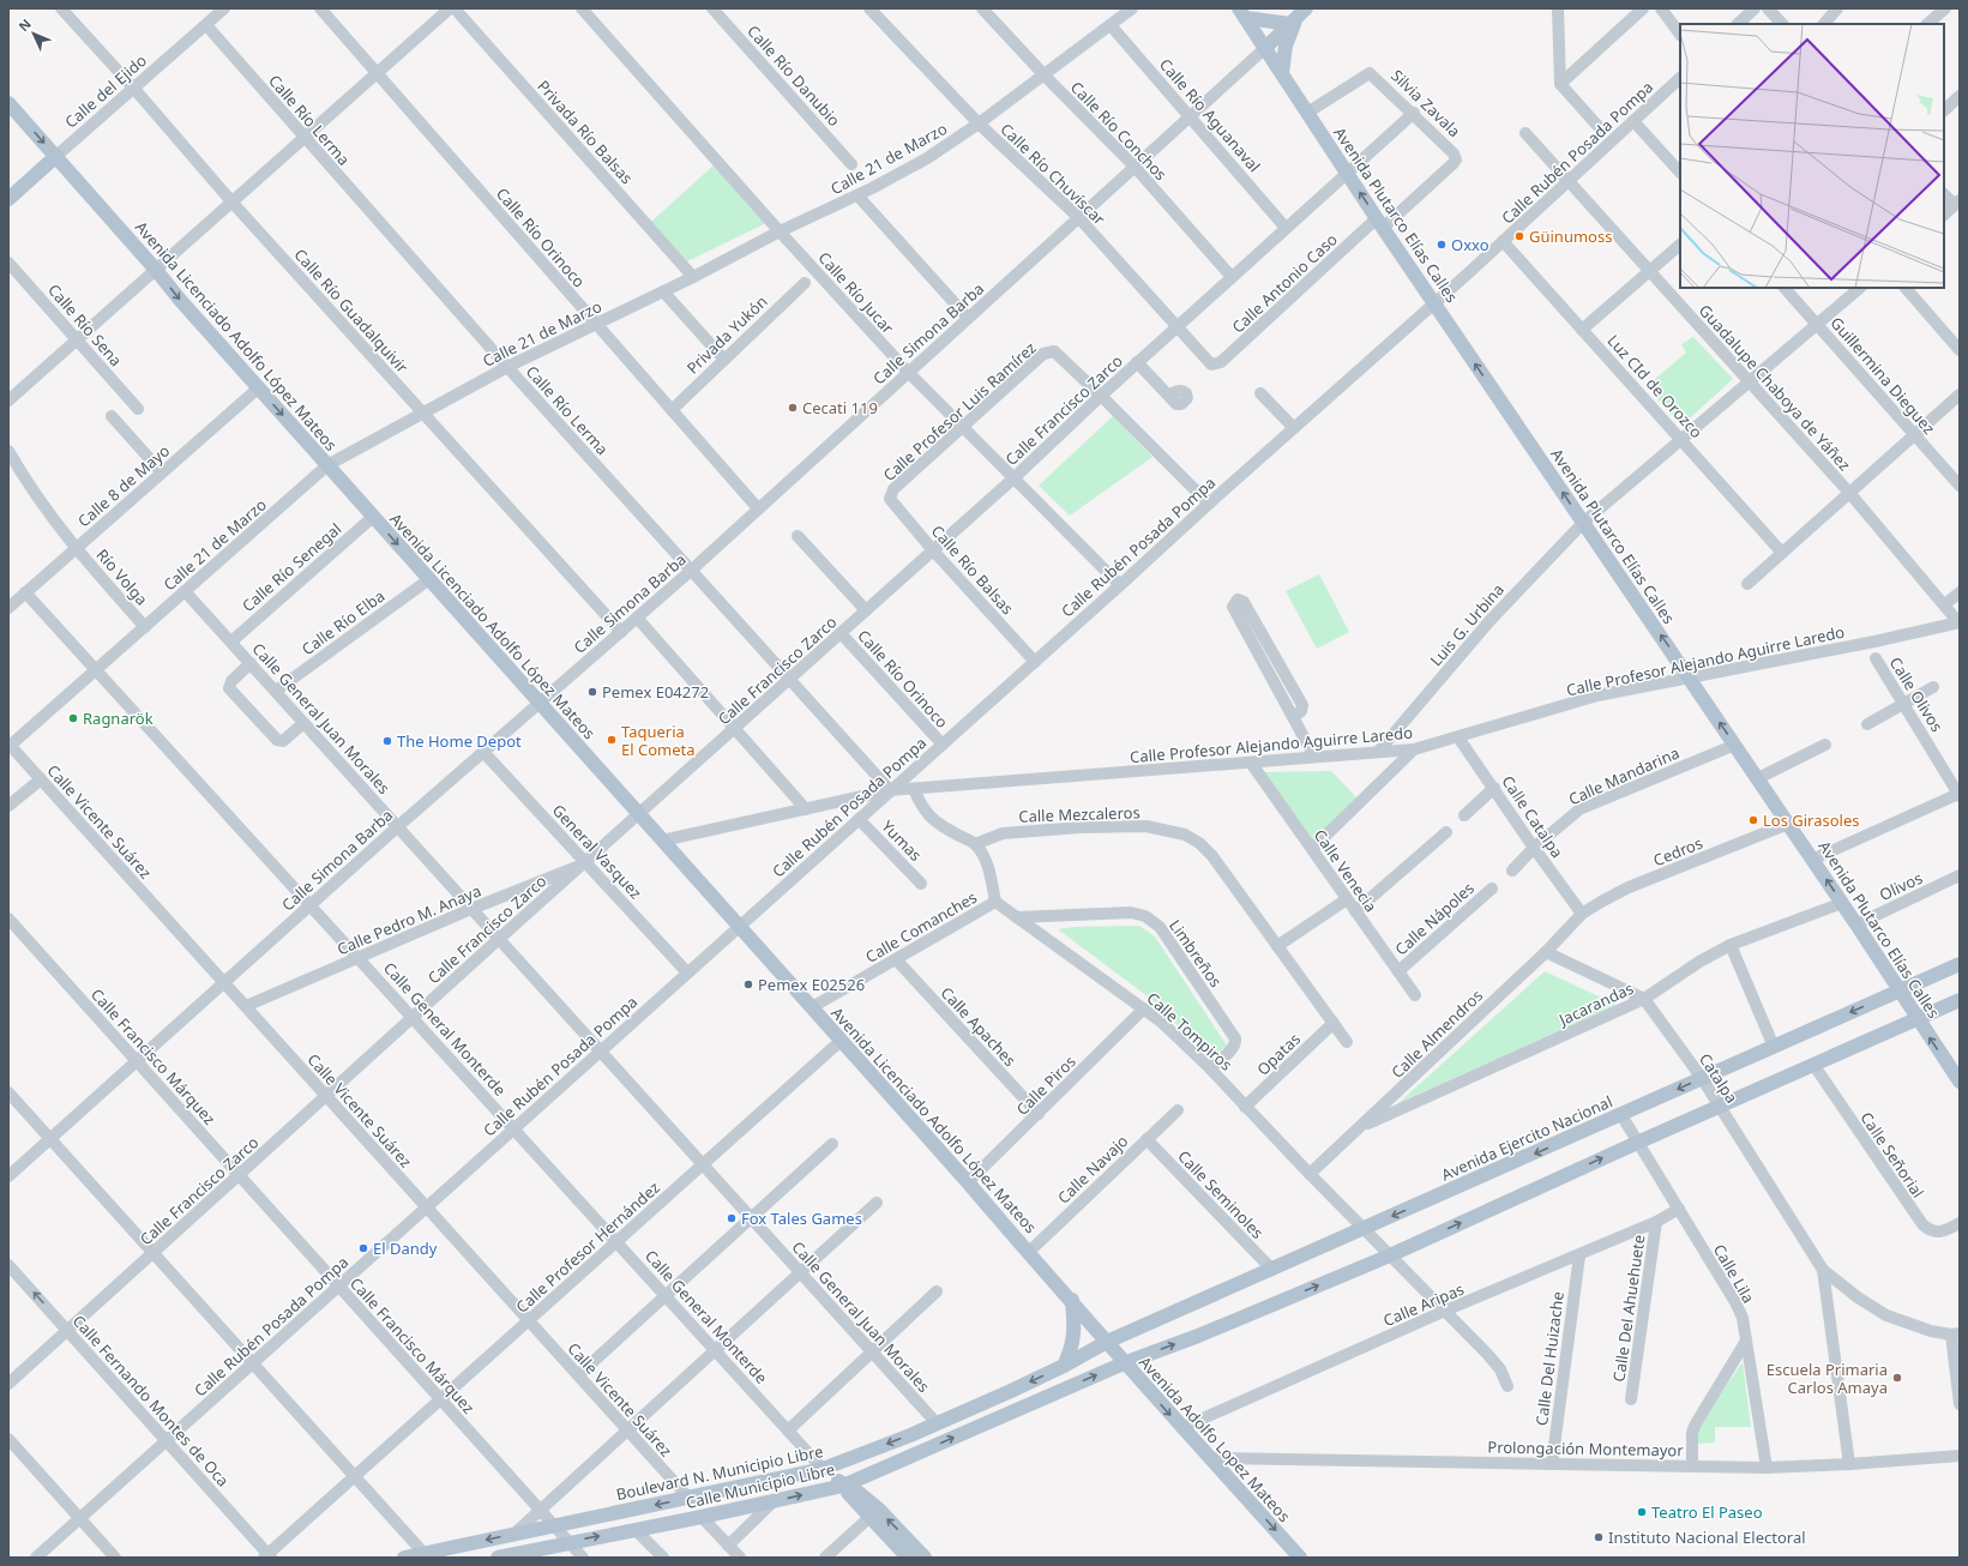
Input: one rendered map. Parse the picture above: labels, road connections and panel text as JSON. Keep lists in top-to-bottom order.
{
  "streets": {
    "main road": [
      "Calle del Ejido",
      "Avenida Plutarco Elías Calles",
      "Avenida Licenciado Adolfo López Mateos",
      "Calle General Monterde",
      "Avenida Ejercito Nacional",
      "Avenida Adolfo Lopez Mateos",
      "Boulevard N. Municipio Libre",
      "Calle Municipio Libre"
    ],
    "street": [
      "Calle Río Danubio",
      "Silvia Zavala",
      "Calle Río Aguanaval",
      "Calle Río Lerma",
      "Calle Río Conchos",
      "Privada Río Balsas",
      "Calle Rubén Posada Pompa",
      "Calle 21 de Marzo",
      "Calle Río Chuvíscar",
      "Calle Río Orinoco",
      "Calle Antonio Caso",
      "Calle Río Jucar",
      "Calle Río Guadalquivir",
      "Calle Río Sena",
      "Calle Simona Barba",
      "Privada Yukón",
      "Guillermina Dieguez",
      "Luz CId de Orozco",
      "Guadalupe Chaboya de Yáñez",
      "Calle Francisco Zarco",
      "Calle Profesor Luis Ramírez",
      "Calle 8 de Mayo",
      "Calle Río Senegal",
      "Calle Río Balsas",
      "Río Volga",
      "Calle Río Elba",
      "Luis G. Urbina",
      "Calle Profesor Alejando Aguirre Laredo",
      "Calle Olivos",
      "Calle General Juan Morales",
      "Calle Mandarina",
      "Calle Mezcaleros",
      "Calle Catalpa",
      "Calle Vicente Suárez",
      "Yumas",
      "General Vasquez",
      "Cedros",
      "Calle Venecia",
      "Olivos",
      "Calle Nápoles",
      "Calle Pedro M. Anaya",
      "Calle Comanches",
      "Limbreños",
      "Jacarandas",
      "Calle Apaches",
      "Calle Tompiros",
      "Calle Almendros",
      "Opatas",
      "Calle Francisco Márquez",
      "Catalpa",
      "Calle Piros",
      "Calle Señorial",
      "Calle Navajo",
      "Calle Seminoles",
      "Calle Profesor Hernández",
      "Calle Lila",
      "Calle Aripas",
      "Calle Del Ahuehuete",
      "Calle Del Huizache",
      "Calle Fernando Montes de Oca",
      "Prolongación Montemayor"
    ]
  },
  "crossings": [
    ["Calle del Ejido", "Calle Río Lerma"],
    ["Calle del Ejido", "Calle Río Guadalquivir"],
    ["Calle del Ejido", "Avenida Licenciado Adolfo López Mateos"],
    ["Silvia Zavala", "Avenida Plutarco Elías Calles"],
    ["Silvia Zavala", "Calle Antonio Caso"],
    ["Silvia Zavala", "Calle Francisco Zarco"],
    ["Calle Río Aguanaval", "Calle 21 de Marzo"],
    ["Calle Río Aguanaval", "Calle Simona Barba"],
    ["Calle Río Aguanaval", "Calle Francisco Zarco"],
    ["Calle Río Lerma", "Calle Rubén Posada Pompa"],
    ["Calle Río Lerma", "Calle 21 de Marzo"],
    ["Calle Río Lerma", "Calle Simona Barba"],
    ["Calle Río Lerma", "Calle Francisco Zarco"],
    ["Calle Río Lerma", "Calle Profesor Alejando Aguirre Laredo"],
    ["Calle Río Conchos", "Calle 21 de Marzo"],
    ["Calle Río Conchos", "Calle Simona Barba"],
    ["Calle Río Conchos", "Calle Francisco Zarco"],
    ["Privada Río Balsas", "Calle 21 de Marzo"],
    ["Calle Rubén Posada Pompa", "Avenida Plutarco Elías Calles"],
    ["Calle Rubén Posada Pompa", "Calle Río Orinoco"],
    ["Calle Rubén Posada Pompa", "Calle Río Jucar"],
    ["Calle Rubén Posada Pompa", "Avenida Licenciado Adolfo López Mateos"],
    ["Calle Rubén Posada Pompa", "Luz CId de Orozco"],
    ["Calle Rubén Posada Pompa", "Guadalupe Chaboya de Yáñez"],
    ["Calle Rubén Posada Pompa", "Calle Río Balsas"],
    ["Calle Rubén Posada Pompa", "Calle Profesor Alejando Aguirre Laredo"],
    ["Calle Rubén Posada Pompa", "Calle General Juan Morales"],
    ["Calle Rubén Posada Pompa", "Calle Vicente Suárez"],
    ["Calle Rubén Posada Pompa", "Yumas"],
    ["Calle Rubén Posada Pompa", "General Vasquez"],
    ["Calle Rubén Posada Pompa", "Calle General Monterde"],
    ["Calle Rubén Posada Pompa", "Calle Francisco Márquez"],
    ["Calle Rubén Posada Pompa", "Calle Fernando Montes de Oca"],
    ["Calle 21 de Marzo", "Calle Río Chuvíscar"],
    ["Calle 21 de Marzo", "Calle Río Orinoco"],
    ["Calle 21 de Marzo", "Calle Río Jucar"],
    ["Calle 21 de Marzo", "Calle Río Guadalquivir"],
    ["Calle 21 de Marzo", "Avenida Licenciado Adolfo López Mateos"],
    ["Calle 21 de Marzo", "Río Volga"],
    ["Calle 21 de Marzo", "Calle General Juan Morales"],
    ["Calle 21 de Marzo", "Calle Vicente Suárez"],
    ["Calle 21 de Marzo", "Calle General Monterde"],
    ["Calle Río Chuvíscar", "Calle Antonio Caso"],
    ["Calle Río Chuvíscar", "Calle Simona Barba"],
    ["Calle Río Chuvíscar", "Calle Francisco Zarco"],
    ["Avenida Plutarco Elías Calles", "Calle Antonio Caso"],
    ["Avenida Plutarco Elías Calles", "Calle Simona Barba"],
    ["Avenida Plutarco Elías Calles", "Calle Francisco Zarco"],
    ["Avenida Plutarco Elías Calles", "Luis G. Urbina"],
    ["Avenida Plutarco Elías Calles", "Calle Profesor Alejando Aguirre Laredo"],
    ["Avenida Plutarco Elías Calles", "Calle Mandarina"],
    ["Avenida Plutarco Elías Calles", "Cedros"],
    ["Avenida Plutarco Elías Calles", "Olivos"],
    ["Avenida Plutarco Elías Calles", "Jacarandas"],
    ["Avenida Plutarco Elías Calles", "Avenida Ejercito Nacional"],
    ["Calle Río Orinoco", "Calle Simona Barba"],
    ["Calle Río Orinoco", "Privada Yukón"],
    ["Calle Río Orinoco", "Calle Francisco Zarco"],
    ["Calle Río Jucar", "Calle Simona Barba"],
    ["Calle Río Jucar", "Calle Francisco Zarco"],
    ["Calle Río Jucar", "Calle Profesor Luis Ramírez"],
    ["Calle Río Guadalquivir", "Calle Simona Barba"],
    ["Calle Simona Barba", "Avenida Licenciado Adolfo López Mateos"],
    ["Calle Simona Barba", "Calle General Juan Morales"],
    ["Calle Simona Barba", "Calle Vicente Suárez"],
    ["Calle Simona Barba", "General Vasquez"],
    ["Calle Simona Barba", "Calle General Monterde"],
    ["Calle Simona Barba", "Calle Francisco Márquez"],
    ["Avenida Licenciado Adolfo López Mateos", "Calle Francisco Zarco"],
    ["Avenida Licenciado Adolfo López Mateos", "Calle 8 de Mayo"],
    ["Avenida Licenciado Adolfo López Mateos", "Calle Río Senegal"],
    ["Avenida Licenciado Adolfo López Mateos", "Calle Río Elba"],
    ["Avenida Licenciado Adolfo López Mateos", "Calle Profesor Alejando Aguirre Laredo"],
    ["Avenida Licenciado Adolfo López Mateos", "Calle Comanches"],
    ["Avenida Licenciado Adolfo López Mateos", "Calle Piros"],
    ["Avenida Licenciado Adolfo López Mateos", "Avenida Ejercito Nacional"],
    ["Avenida Licenciado Adolfo López Mateos", "Calle Navajo"],
    ["Avenida Licenciado Adolfo López Mateos", "Calle Profesor Hernández"],
    ["Avenida Licenciado Adolfo López Mateos", "Avenida Adolfo Lopez Mateos"],
    ["Avenida Licenciado Adolfo López Mateos", "Boulevard N. Municipio Libre"],
    ["Guillermina Dieguez", "Luis G. Urbina"],
    ["Luz CId de Orozco", "Luis G. Urbina"],
    ["Guadalupe Chaboya de Yáñez", "Luis G. Urbina"],
    ["Guadalupe Chaboya de Yáñez", "Calle Profesor Alejando Aguirre Laredo"],
    ["Calle Francisco Zarco", "Calle Profesor Luis Ramírez"],
    ["Calle Francisco Zarco", "Calle Río Balsas"],
    ["Calle Francisco Zarco", "Calle General Juan Morales"],
    ["Calle Francisco Zarco", "Calle Vicente Suárez"],
    ["Calle Francisco Zarco", "General Vasquez"],
    ["Calle Francisco Zarco", "Calle Pedro M. Anaya"],
    ["Calle Francisco Zarco", "Calle General Monterde"],
    ["Calle Francisco Zarco", "Calle Francisco Márquez"],
    ["Calle Francisco Zarco", "Calle Fernando Montes de Oca"],
    ["Calle Profesor Luis Ramírez", "Calle Río Balsas"],
    ["Calle 8 de Mayo", "Río Volga"],
    ["Calle 8 de Mayo", "Calle General Monterde"],
    ["Calle Río Senegal", "Calle General Juan Morales"],
    ["Calle Río Elba", "Calle General Juan Morales"],
    ["Luis G. Urbina", "Calle Profesor Alejando Aguirre Laredo"],
    ["Calle Profesor Alejando Aguirre Laredo", "Calle Catalpa"],
    ["Calle Profesor Alejando Aguirre Laredo", "Calle Venecia"],
    ["Calle General Juan Morales", "Calle Pedro M. Anaya"],
    ["Calle General Juan Morales", "Calle Profesor Hernández"],
    ["Calle General Juan Morales", "Boulevard N. Municipio Libre"],
    ["Calle Mandarina", "Calle Catalpa"],
    ["Calle Mezcaleros", "Opatas"],
    ["Calle Catalpa", "Cedros"],
    ["Calle Catalpa", "Calle Almendros"],
    ["Calle Vicente Suárez", "Calle Pedro M. Anaya"],
    ["Calle Vicente Suárez", "Calle Profesor Hernández"],
    ["Calle Vicente Suárez", "Boulevard N. Municipio Libre"],
    ["General Vasquez", "Calle Pedro M. Anaya"],
    ["Cedros", "Calle Almendros"],
    ["Calle Venecia", "Calle Nápoles"],
    ["Calle Pedro M. Anaya", "Calle General Monterde"],
    ["Calle Comanches", "Calle Apaches"],
    ["Calle Comanches", "Calle Tompiros"],
    ["Limbreños", "Calle Tompiros"],
    ["Jacarandas", "Calle Almendros"],
    ["Jacarandas", "Catalpa"],
    ["Calle Apaches", "Calle Piros"],
    ["Calle General Monterde", "Calle Profesor Hernández"],
    ["Calle General Monterde", "Boulevard N. Municipio Libre"],
    ["Calle General Monterde", "Calle Municipio Libre"],
    ["Calle Tompiros", "Calle Almendros"],
    ["Calle Tompiros", "Opatas"],
    ["Calle Tompiros", "Calle Piros"],
    ["Calle Tompiros", "Avenida Ejercito Nacional"],
    ["Calle Tompiros", "Calle Aripas"],
    ["Calle Almendros", "Catalpa"],
    ["Calle Francisco Márquez", "Calle Profesor Hernández"],
    ["Calle Francisco Márquez", "Boulevard N. Municipio Libre"],
    ["Calle Francisco Márquez", "Calle Municipio Libre"],
    ["Catalpa", "Avenida Ejercito Nacional"],
    ["Avenida Ejercito Nacional", "Calle Seminoles"],
    ["Avenida Ejercito Nacional", "Calle Lila"],
    ["Avenida Ejercito Nacional", "Avenida Adolfo Lopez Mateos"],
    ["Avenida Ejercito Nacional", "Boulevard N. Municipio Libre"],
    ["Calle Navajo", "Calle Seminoles"],
    ["Calle Profesor Hernández", "Calle Fernando Montes de Oca"],
    ["Calle Lila", "Calle Aripas"],
    ["Calle Lila", "Prolongación Montemayor"],
    ["Calle Aripas", "Calle Del Ahuehuete"],
    ["Calle Aripas", "Calle Del Huizache"],
    ["Calle Aripas", "Avenida Adolfo Lopez Mateos"],
    ["Calle Del Huizache", "Prolongación Montemayor"],
    ["Avenida Adolfo Lopez Mateos", "Prolongación Montemayor"],
    ["Avenida Adolfo Lopez Mateos", "Boulevard N. Municipio Libre"],
    ["Avenida Adolfo Lopez Mateos", "Calle Municipio Libre"]
  ],
  "one_way": [
    "Avenida Plutarco Elías Calles",
    "Avenida Adolfo Lopez Mateos",
    "Boulevard N. Municipio Libre",
    "Calle Municipio Libre"
  ],
  "places": [
    "Güinumoss",
    "Oxxo",
    "Cecati 119",
    "Pemex E04272",
    "Ragnarök",
    "Taqueria El Cometa",
    "The Home Depot",
    "Los Girasoles",
    "Pemex E02526",
    "Fox Tales Games",
    "El Dandy",
    "Escuela Primaria Carlos Amaya",
    "Teatro El Paseo",
    "Instituto Nacional Electoral"
  ],
  "north": "top left"
}
